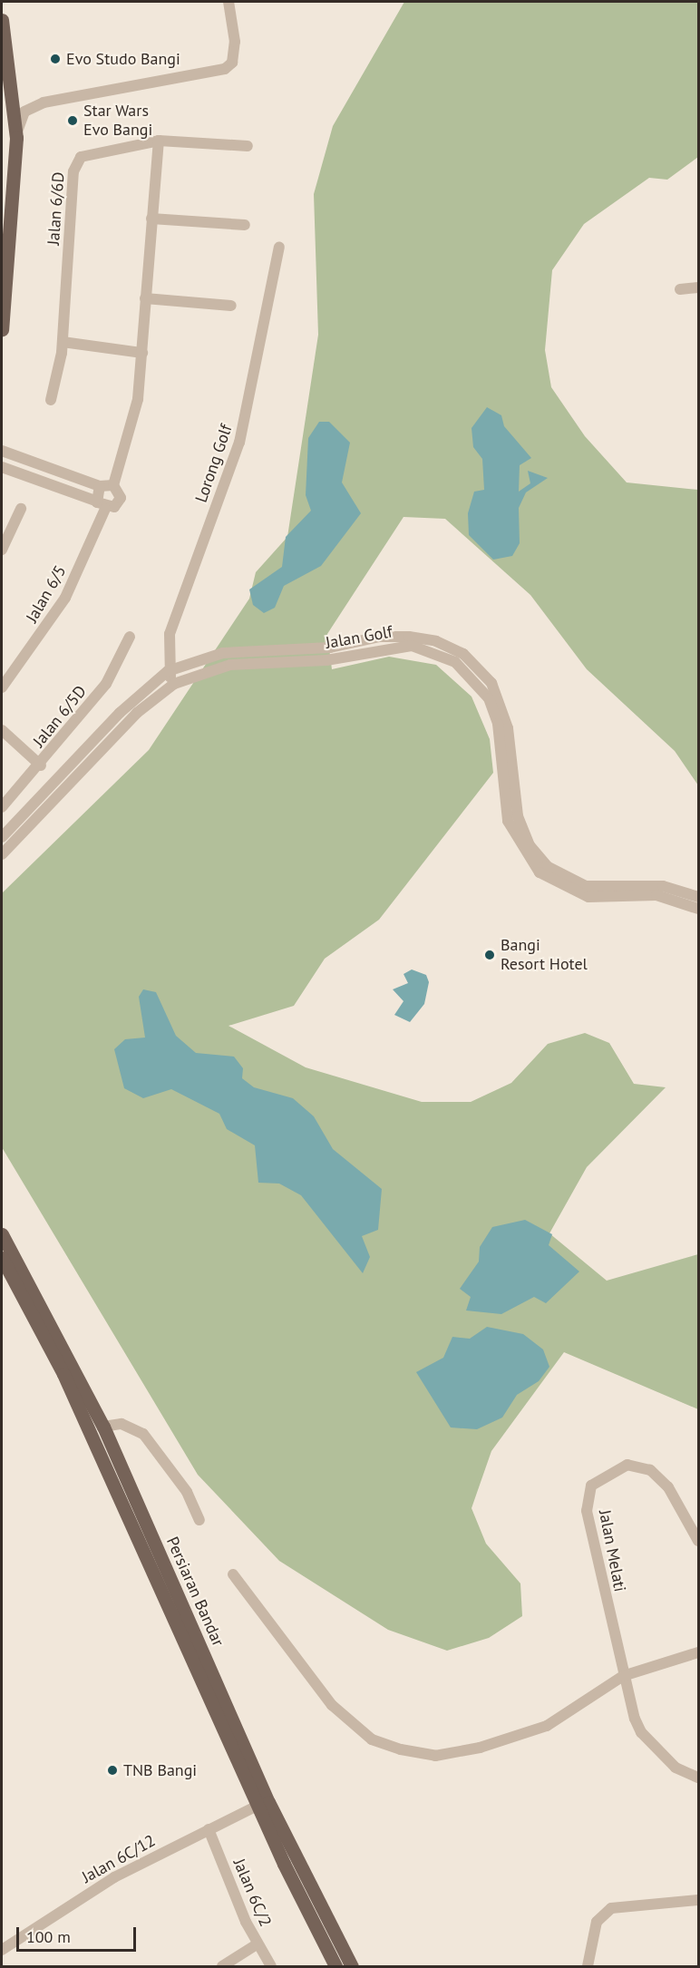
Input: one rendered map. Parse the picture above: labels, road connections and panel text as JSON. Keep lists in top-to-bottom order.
{
  "streets": {
    "main road": ["Persiaran Bandar"],
    "street": [
      "Jalan 6/6D",
      "Lorong Golf",
      "Jalan 6/5",
      "Jalan Golf",
      "Jalan 6/5D",
      "Jalan Melati",
      "Jalan 6C/12",
      "Jalan 6C/2"
    ]
  },
  "crossings": [
    ["Lorong Golf", "Jalan Golf"],
    ["Persiaran Bandar", "Jalan 6C/12"],
    ["Jalan 6C/12", "Jalan 6C/2"]
  ],
  "places": [
    "Evo Studo Bangi",
    "Star Wars Evo Bangi",
    "Bangi Resort Hotel",
    "TNB Bangi"
  ],
  "scale_bar": "100 m"
}
